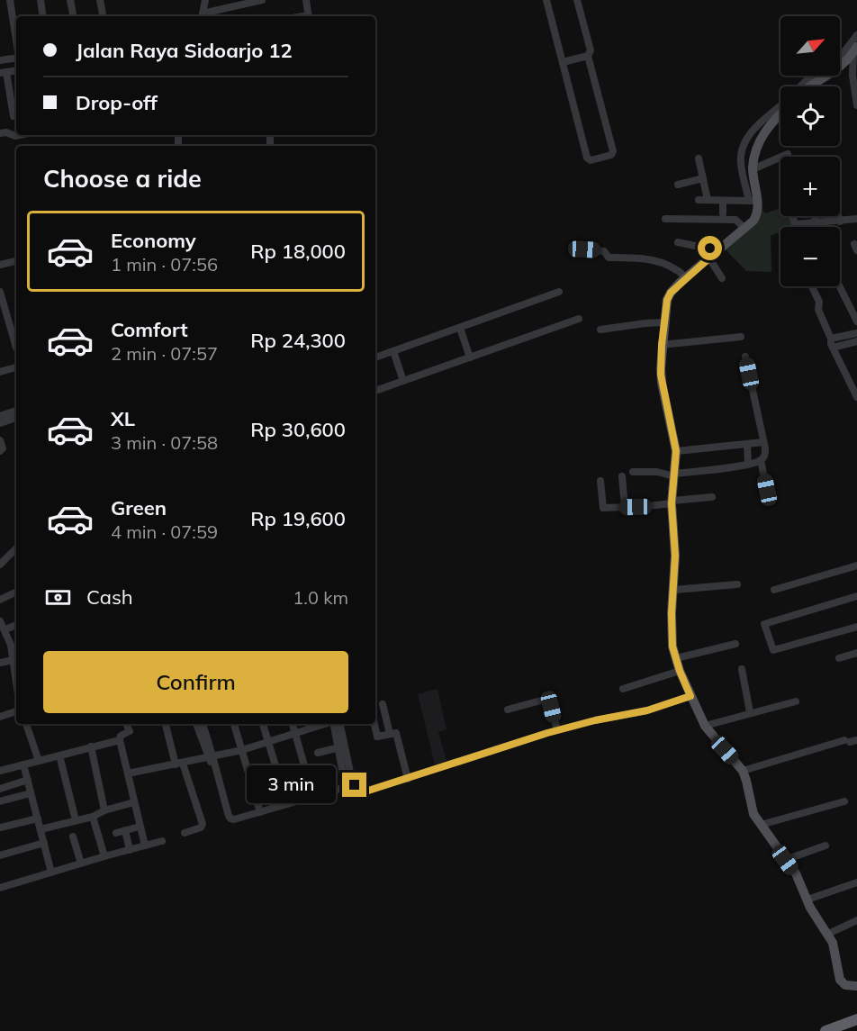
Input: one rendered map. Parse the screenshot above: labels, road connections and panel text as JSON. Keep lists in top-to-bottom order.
{
  "north": "top right",
  "page": {
    "map_buttons": ["+", "−"],
    "banner": ["Jalan Raya Sidoarjo 12", "Drop-off"],
    "heading": "Choose a ride",
    "list": [
      {
        "name": "Economy",
        "note": "1 min · 07:56",
        "value": "Rp 18,000"
      },
      {
        "name": "Comfort",
        "note": "2 min · 07:57",
        "value": "Rp 24,300"
      },
      {
        "name": "XL",
        "note": "3 min · 07:58",
        "value": "Rp 30,600"
      },
      {
        "name": "Green",
        "note": "4 min · 07:59",
        "value": "Rp 19,600"
      }
    ],
    "pay": ["Cash", "1.0 km"],
    "buttons": "Confirm",
    "bubble": "3 min"
  }
}
